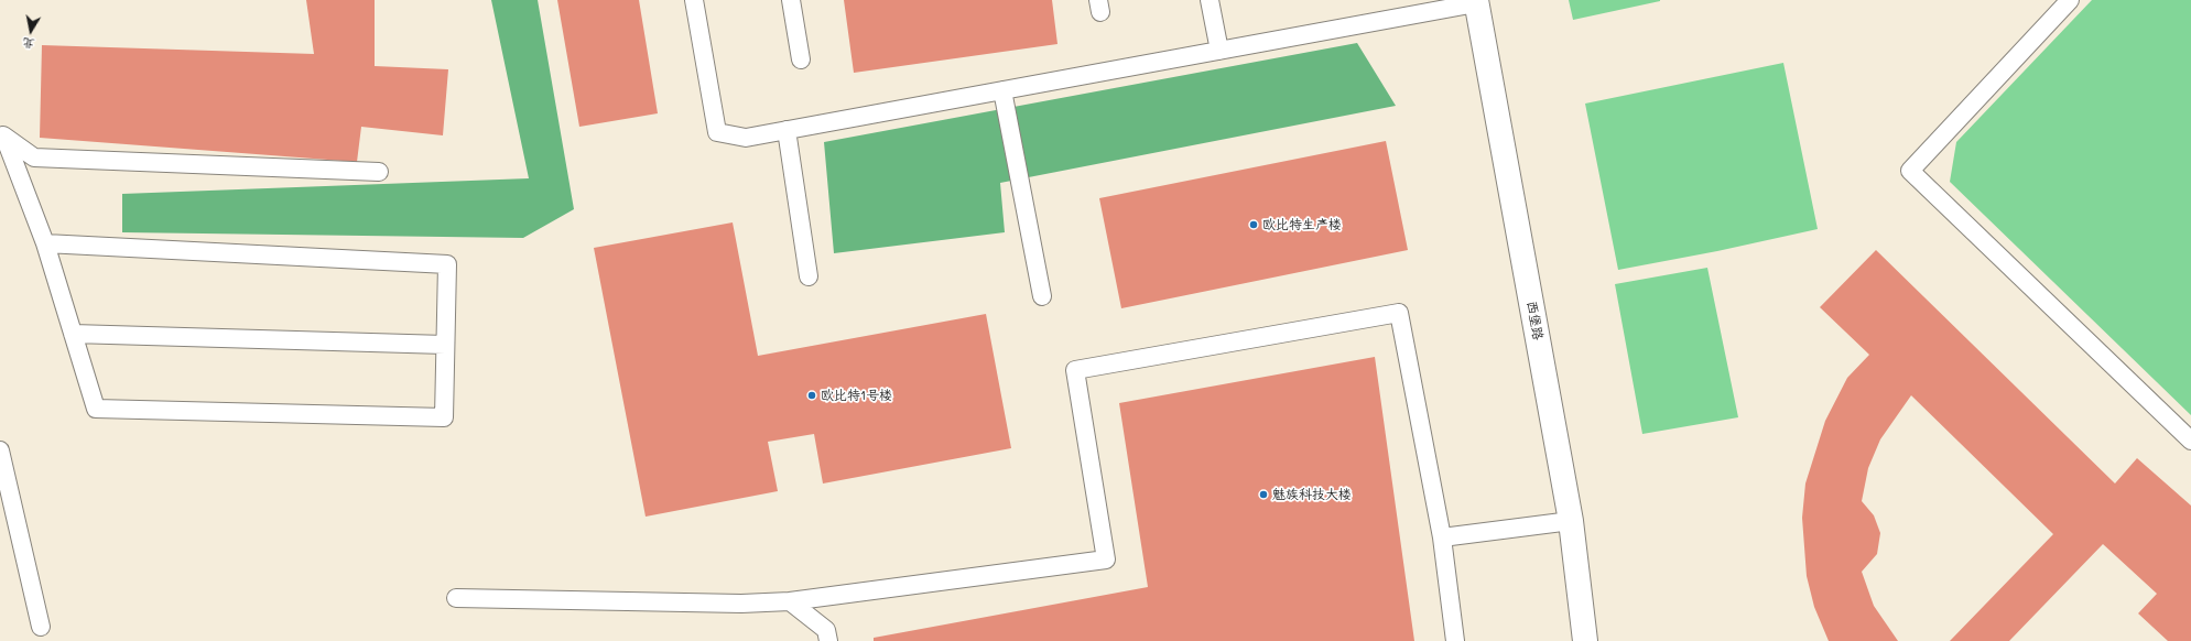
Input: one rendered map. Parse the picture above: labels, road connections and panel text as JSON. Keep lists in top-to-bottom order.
{
  "streets": {
    "street": ["西堡路"]
  },
  "places": ["欧比特生产楼", "欧比特1号楼", "魅族科技大楼"],
  "north": "bottom"
}
